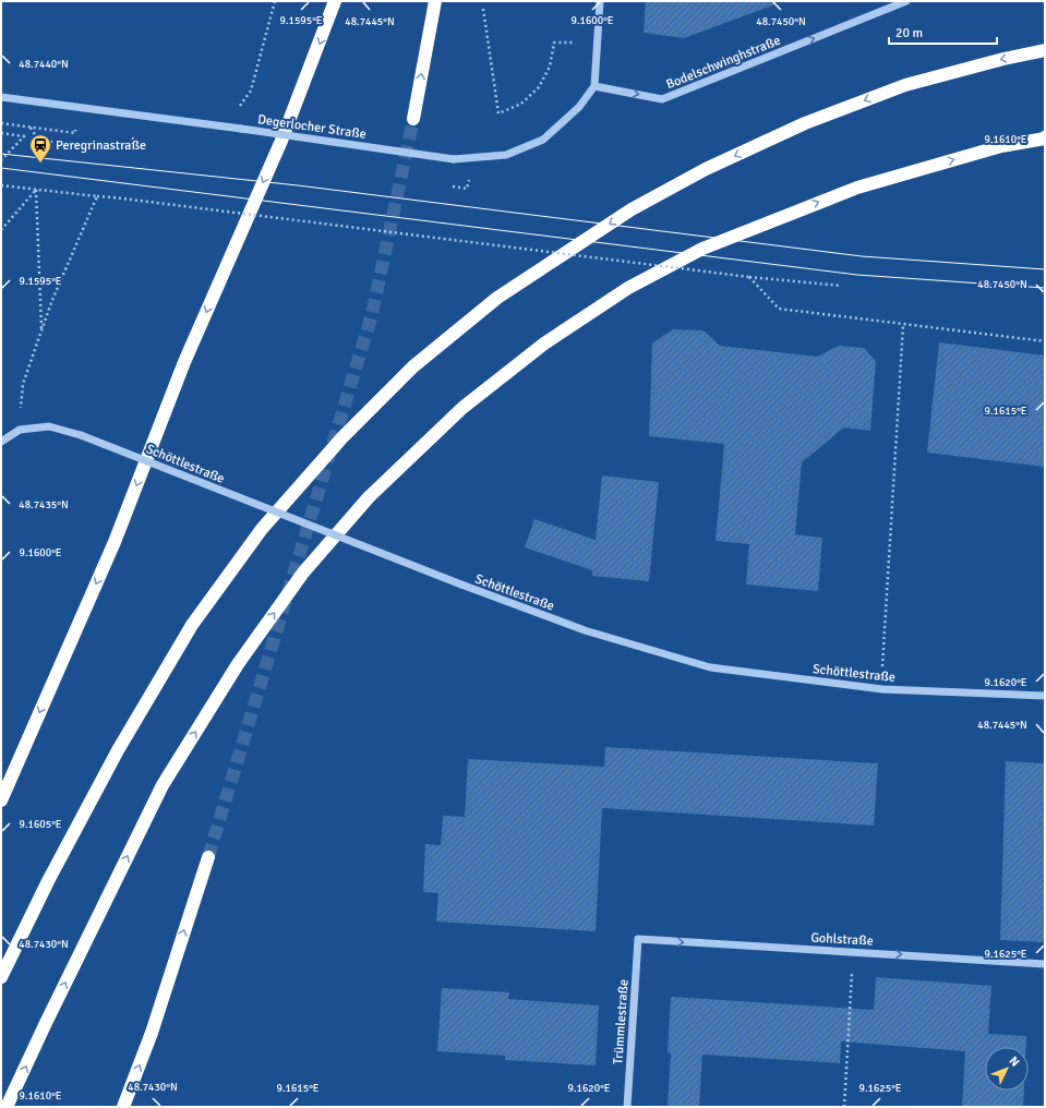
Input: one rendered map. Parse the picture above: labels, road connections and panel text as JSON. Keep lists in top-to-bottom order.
{
  "streets": {
    "street": [
      "Bodelschwinghstraße",
      "Degerlocher Straße",
      "Schöttlestraße",
      "Gohlstraße",
      "Trümmlestraße"
    ]
  },
  "crossings": [
    ["Bodelschwinghstraße", "Degerlocher Straße"],
    ["Gohlstraße", "Trümmlestraße"]
  ],
  "one_way": ["Bodelschwinghstraße", "Gohlstraße"],
  "places": {
    "station": ["Peregrinastraße"]
  },
  "scale_bar": "20 m",
  "north": "top right",
  "coordinates": [
    "9.1595°E",
    "9.1600°E",
    "48.7450°N",
    "48.7445°N",
    "48.7440°N",
    "9.1610°E",
    "9.1615°E",
    "48.7435°N",
    "9.1620°E",
    "9.1605°E",
    "48.7430°N",
    "9.1625°E"
  ]
}
